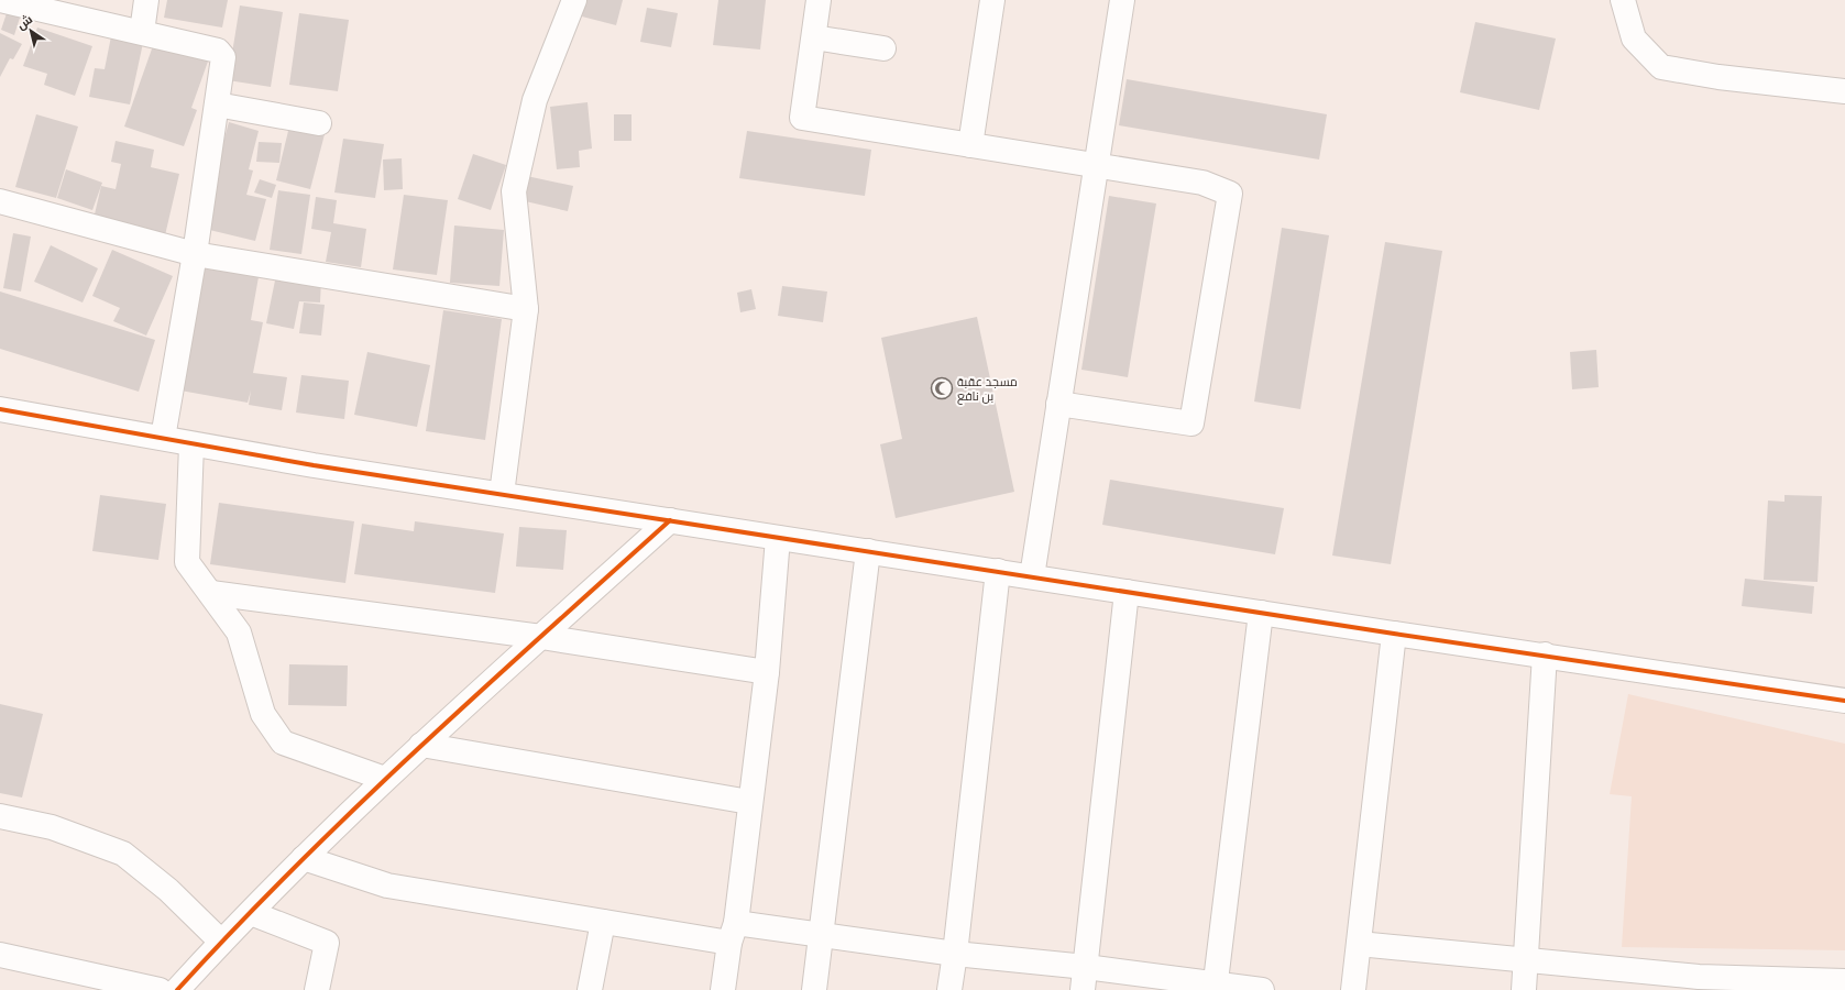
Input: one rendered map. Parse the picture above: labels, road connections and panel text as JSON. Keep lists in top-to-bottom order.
{
  "places": {
    "mosque": ["مسجد عقبة بن نافع"]
  },
  "north": "top left"
}
